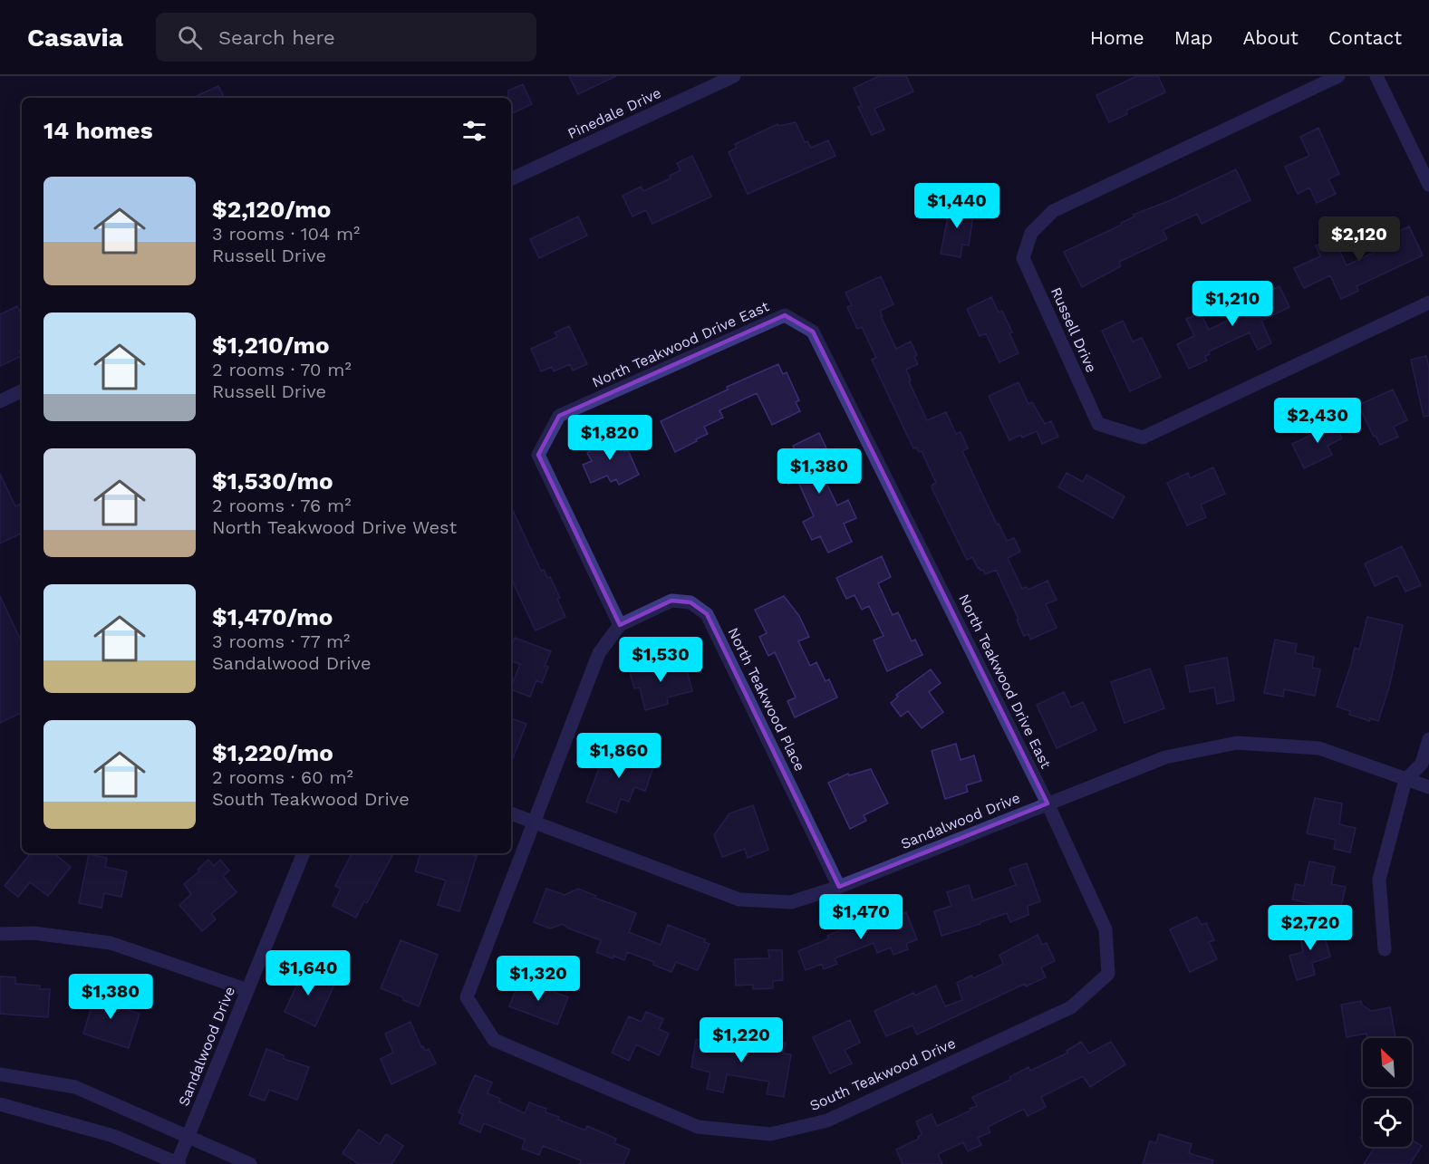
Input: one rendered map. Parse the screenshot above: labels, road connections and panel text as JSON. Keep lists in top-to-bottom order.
{
  "streets": {
    "street": [
      "Pinedale Drive",
      "Russell Drive",
      "North Teakwood Drive East",
      "North Teakwood Place",
      "Sandalwood Drive",
      "South Teakwood Drive"
    ]
  },
  "crossings": [
    ["North Teakwood Drive East", "North Teakwood Place"],
    ["North Teakwood Drive East", "Sandalwood Drive"],
    ["North Teakwood Drive East", "South Teakwood Drive"],
    ["North Teakwood Place", "Sandalwood Drive"],
    ["Sandalwood Drive", "South Teakwood Drive"]
  ],
  "north": "top left",
  "page": {
    "header": "Casavia",
    "search": "Search here",
    "nav": [
      "Home",
      "Map",
      "About",
      "Contact"
    ],
    "heading": "14 homes",
    "list": [
      {
        "name": "$2,120/mo",
        "note": "3 rooms · 104 m² · Russell Drive"
      },
      {
        "name": "$1,210/mo",
        "note": "2 rooms · 70 m² · Russell Drive"
      },
      {
        "name": "$1,530/mo",
        "note": "2 rooms · 76 m² · North Teakwood Drive West"
      },
      {
        "name": "$1,470/mo",
        "note": "3 rooms · 77 m² · Sandalwood Drive"
      },
      {
        "name": "$1,220/mo",
        "note": "2 rooms · 60 m² · South Teakwood Drive"
      }
    ],
    "price": [
      "$1,440",
      "$2,120",
      "$1,210",
      "$2,430",
      "$1,820",
      "$1,380",
      "$1,530",
      "$1,860",
      "$1,470",
      "$2,720",
      "$1,640",
      "$1,320",
      "$1,380",
      "$1,220"
    ]
  }
}
